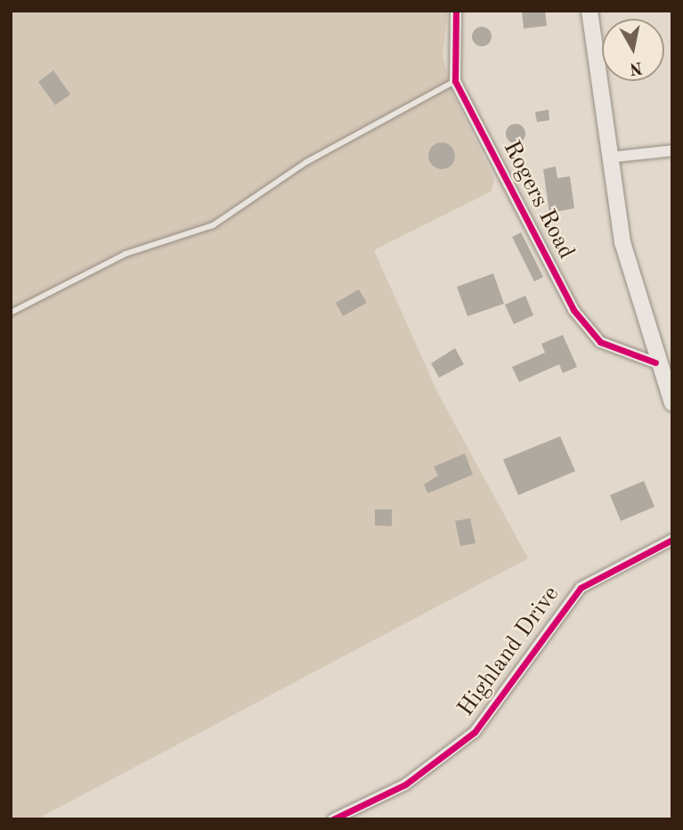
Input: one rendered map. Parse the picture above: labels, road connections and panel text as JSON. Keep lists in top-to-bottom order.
{
  "streets": {
    "street": ["Rogers Road", "Highland Drive"]
  },
  "north": "bottom"
}
